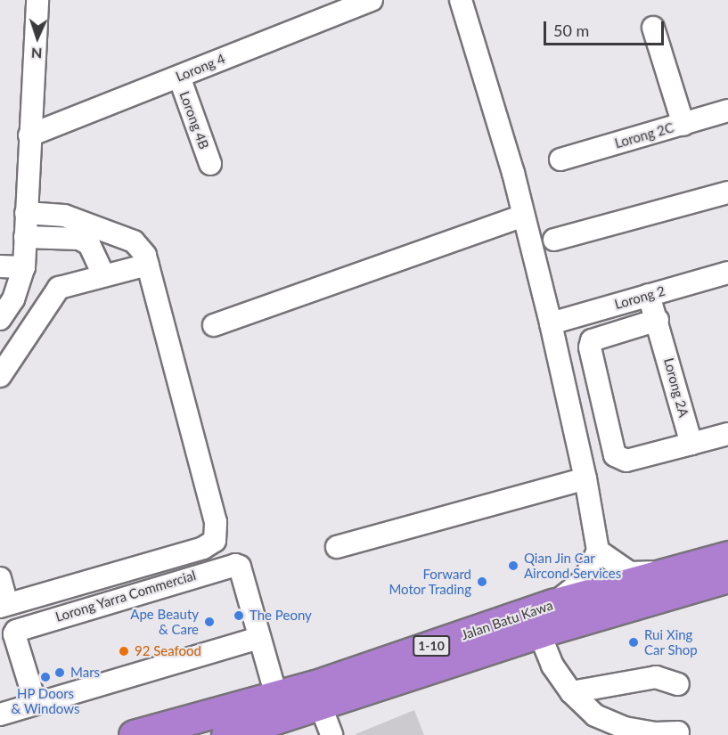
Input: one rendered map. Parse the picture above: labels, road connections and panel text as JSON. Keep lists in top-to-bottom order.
{
  "streets": {
    "highway": ["Jalan Batu Kawa", "1-10"],
    "street": [
      "Lorong 4",
      "Lorong 4B",
      "Lorong 2C",
      "Lorong 2",
      "Lorong 2A",
      "Lorong Yarra Commercial"
    ]
  },
  "crossings": [
    ["Lorong 4", "Lorong 4B"],
    ["Lorong 2", "Lorong 2A"]
  ],
  "places": [
    "Qian Jin Car Aircond Services",
    "Forward Motor Trading",
    "The Peony",
    "Ape Beauty & Care",
    "Rui Xing Car Shop",
    "92 Seafood",
    "Mars",
    "HP Doors & Windows"
  ],
  "scale_bar": "50 m",
  "north": "bottom"
}
